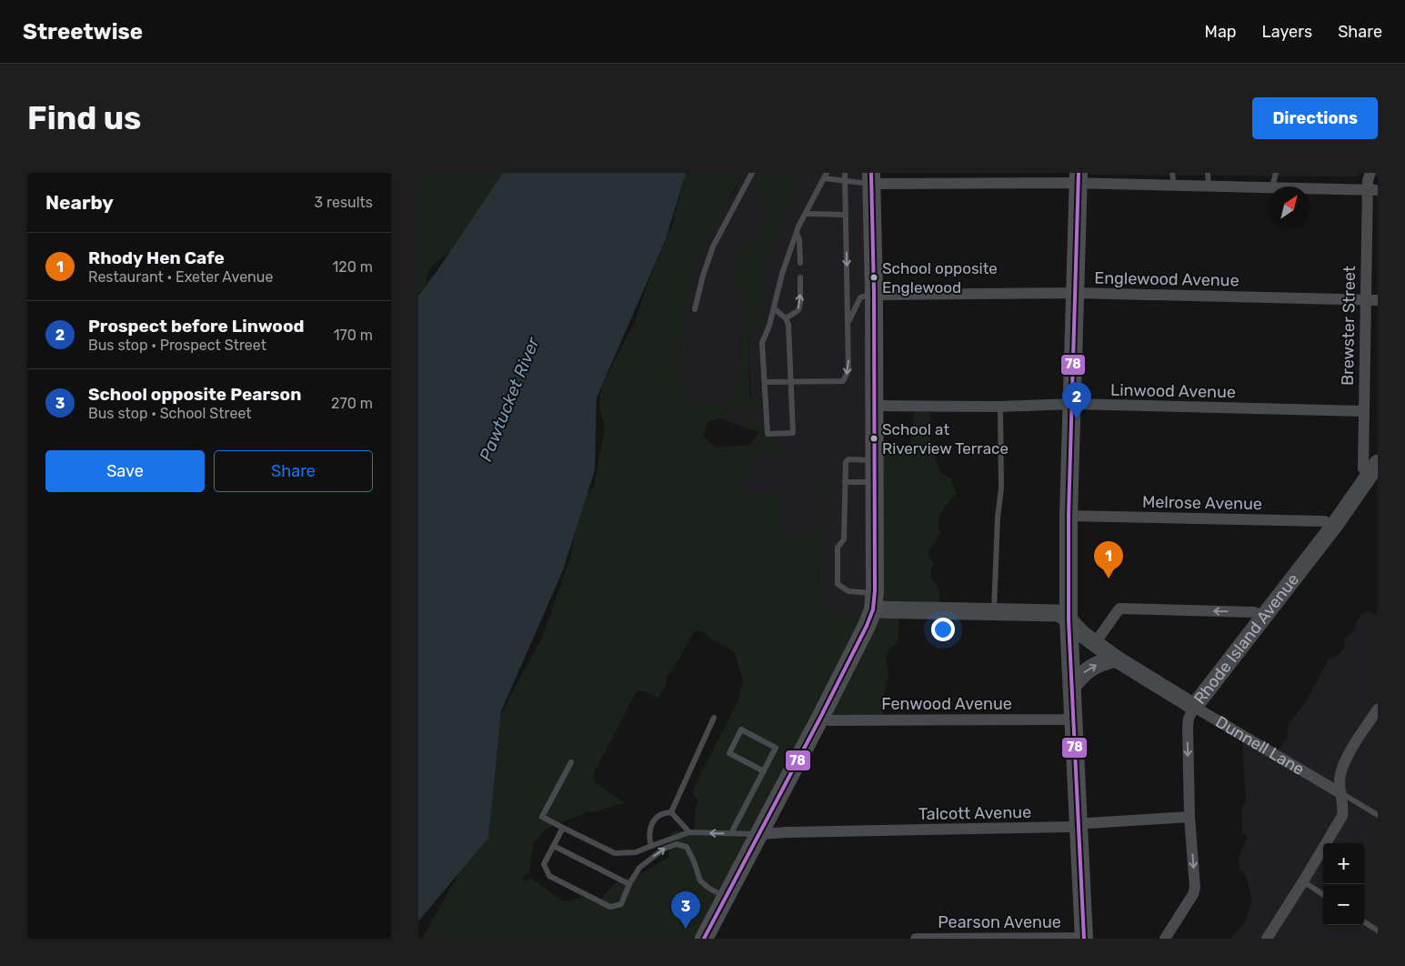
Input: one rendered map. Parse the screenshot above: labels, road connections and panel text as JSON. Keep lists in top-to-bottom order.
{
  "streets": {
    "street": [
      "Englewood Avenue",
      "Brewster Street",
      "Linwood Avenue",
      "Melrose Avenue",
      "Rhode Island Avenue",
      "Fenwood Avenue",
      "Dunnell Lane",
      "Talcott Avenue",
      "Pearson Avenue"
    ]
  },
  "crossings": [
    ["Englewood Avenue", "Brewster Street"],
    ["Brewster Street", "Linwood Avenue"],
    ["Brewster Street", "Rhode Island Avenue"],
    ["Melrose Avenue", "Rhode Island Avenue"],
    ["Rhode Island Avenue", "Dunnell Lane"],
    ["Rhode Island Avenue", "Talcott Avenue"]
  ],
  "one_way": ["Rhode Island Avenue"],
  "water": ["Pawtucket River"],
  "places": ["School opposite Englewood", "School at Riverview Terrace"],
  "lines": ["transit line 78"],
  "north": "top right",
  "page": {
    "header": "Streetwise",
    "nav": ["Map", "Layers", "Share"],
    "buttons": [
      "Directions",
      ["Save", "Share"]
    ],
    "title": "Find us",
    "heading": ["Nearby", "3 results"],
    "list": [
      {
        "mark": "1",
        "name": "Rhody Hen Cafe",
        "note": "Restaurant · Exeter Avenue",
        "value": "120 m"
      },
      {
        "mark": "2",
        "name": "Prospect before Linwood",
        "note": "Bus stop · Prospect Street",
        "value": "170 m"
      },
      {
        "mark": "3",
        "name": "School opposite Pearson",
        "note": "Bus stop · School Street",
        "value": "270 m"
      }
    ],
    "pins": ["2", "1", "3"],
    "map_buttons": ["+", "−"]
  }
}
